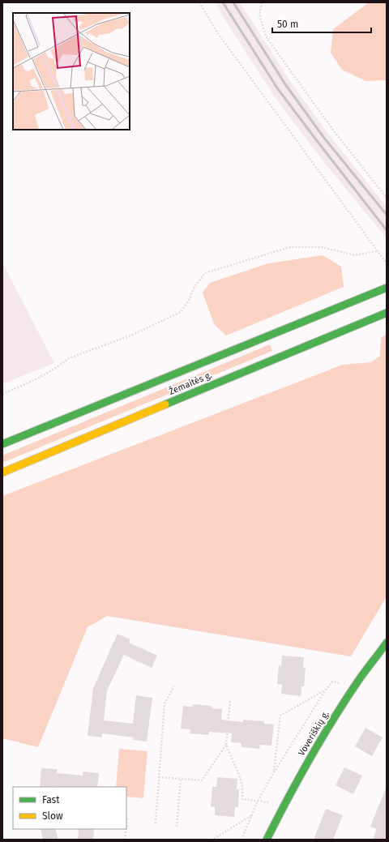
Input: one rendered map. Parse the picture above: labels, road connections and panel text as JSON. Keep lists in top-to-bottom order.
{
  "streets": {
    "main road": ["Žemaitės g.", "Voveriškių g."]
  },
  "legend": ["Fast", "Slow"],
  "scale_bar": "50 m"
}
